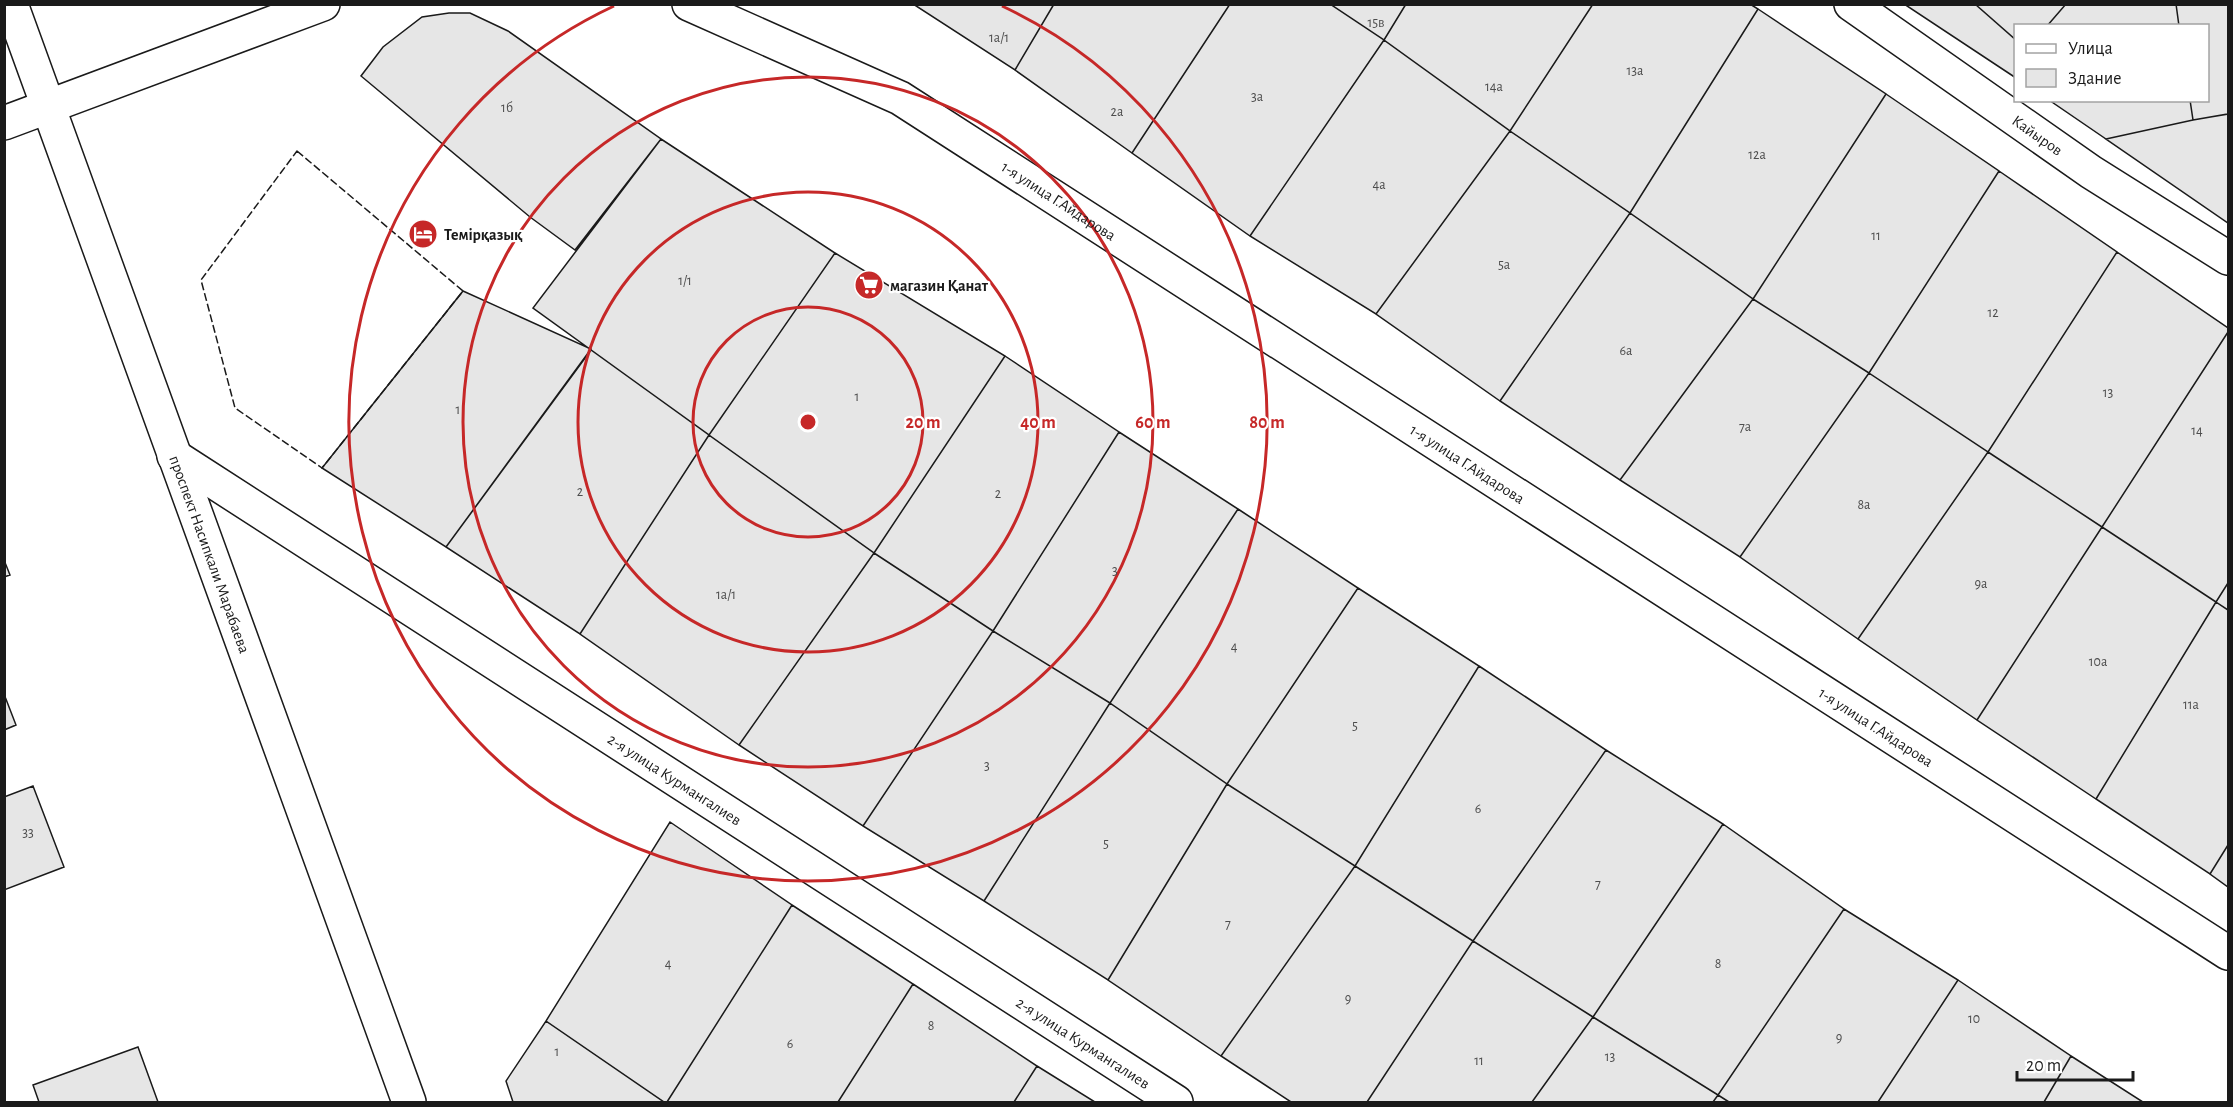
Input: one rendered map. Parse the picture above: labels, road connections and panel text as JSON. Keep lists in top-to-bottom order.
{
  "streets": {
    "street": [
      "Кайыров",
      "1-я улица Г.Айдарова",
      "проспект Насипкали Марабаева",
      "2-я улица Курмангалиев"
    ]
  },
  "crossings": [
    ["проспект Насипкали Марабаева", "2-я улица Курмангалиев"]
  ],
  "places": {
    "hotel": ["Темірқазық"],
    "supermarket": ["магазин Қанат"]
  },
  "house_numbers": [
    "15в",
    "1а/1",
    "13а",
    "14а",
    "3а",
    "1б",
    "2а",
    "12а",
    "4а",
    "11",
    "5а",
    "1/1",
    "12",
    "6а",
    "13",
    "1",
    "1",
    "7а",
    "14",
    "2",
    "2",
    "8а",
    "3",
    "9а",
    "1а/1",
    "4",
    "10а",
    "11а",
    "5",
    "3",
    "6",
    "33",
    "5",
    "7",
    "7",
    "4",
    "8",
    "9",
    "10",
    "8",
    "9",
    "6",
    "1",
    "13",
    "11"
  ],
  "legend": ["Улица", "Здание"],
  "scale_bar": "20 m",
  "rings": [
    "20 m",
    "40 m",
    "60 m",
    "80 m"
  ]
}
